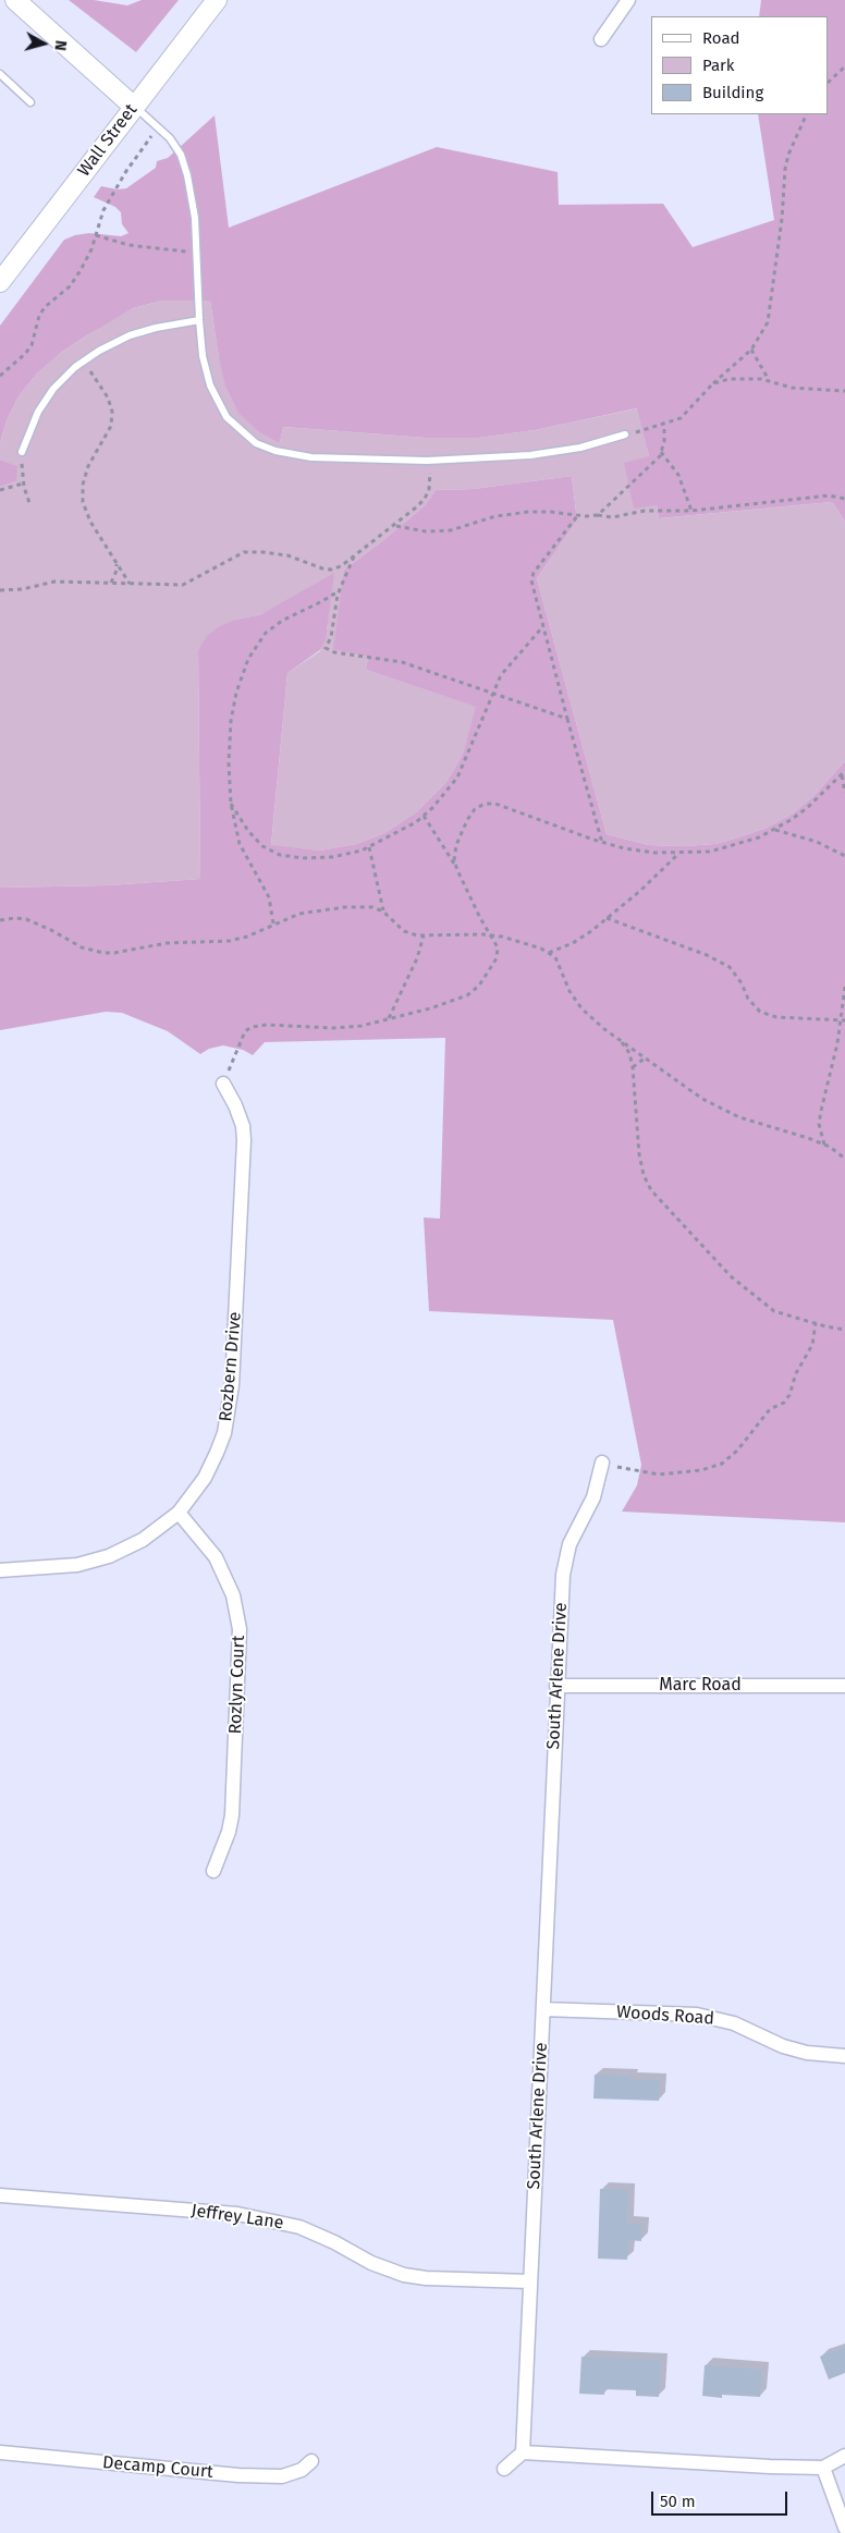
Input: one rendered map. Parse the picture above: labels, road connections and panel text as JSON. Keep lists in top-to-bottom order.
{
  "streets": {
    "street": [
      "Wall Street",
      "Rozbern Drive",
      "South Arlene Drive",
      "Rozlyn Court",
      "Marc Road",
      "Woods Road",
      "Jeffrey Lane",
      "Decamp Court"
    ]
  },
  "crossings": [
    ["Rozbern Drive", "Rozlyn Court"],
    ["South Arlene Drive", "Marc Road"],
    ["South Arlene Drive", "Woods Road"],
    ["South Arlene Drive", "Jeffrey Lane"]
  ],
  "legend": ["Road", "Park", "Building"],
  "scale_bar": "50 m",
  "north": "right"
}
